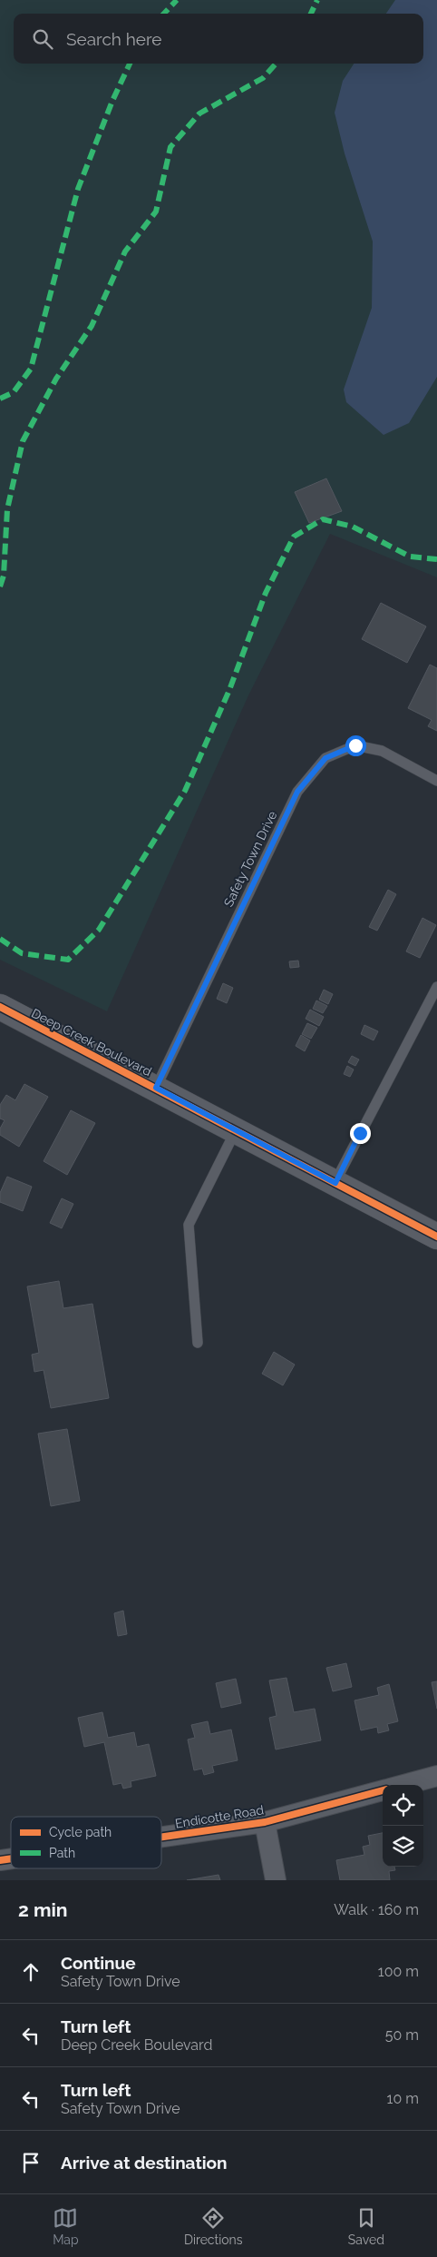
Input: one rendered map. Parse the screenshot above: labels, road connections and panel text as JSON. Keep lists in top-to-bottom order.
{
  "streets": {
    "street": ["Deep Creek Boulevard", "Endicotte Road"],
    "lane": ["Safety Town Drive"]
  },
  "crossings": [
    ["Safety Town Drive", "Deep Creek Boulevard"]
  ],
  "legend": ["Cycle path", "Path"],
  "page": {
    "search": "Search here",
    "heading": ["2 min", "Walk · 160 m"],
    "list": [
      ["Continue", "Safety Town Drive", "100 m"],
      ["Turn left", "Deep Creek Boulevard", "50 m"],
      ["Turn left", "Safety Town Drive", "10 m"],
      "Arrive at destination"
    ],
    "nav": ["Map", "Directions", "Saved"]
  }
}
